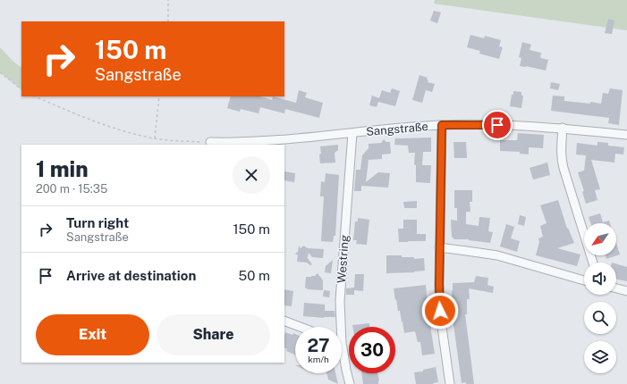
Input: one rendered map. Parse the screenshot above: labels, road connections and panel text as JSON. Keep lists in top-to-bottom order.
{
  "streets": {
    "street": ["Sangstraße", "Westring"]
  },
  "crossings": [
    ["Sangstraße", "Westring"]
  ],
  "north": "bottom left",
  "page": {
    "turn": ["150 m", "Sangstraße"],
    "heading": ["1 min", "200 m · 15:35"],
    "list": [
      {
        "name": "Turn right",
        "note": "Sangstraße",
        "value": "150 m"
      },
      {
        "name": "Arrive at destination",
        "value": "50 m"
      }
    ],
    "buttons": ["Exit", "Share"],
    "speed": "27 km/h",
    "limit": "30"
  }
}
